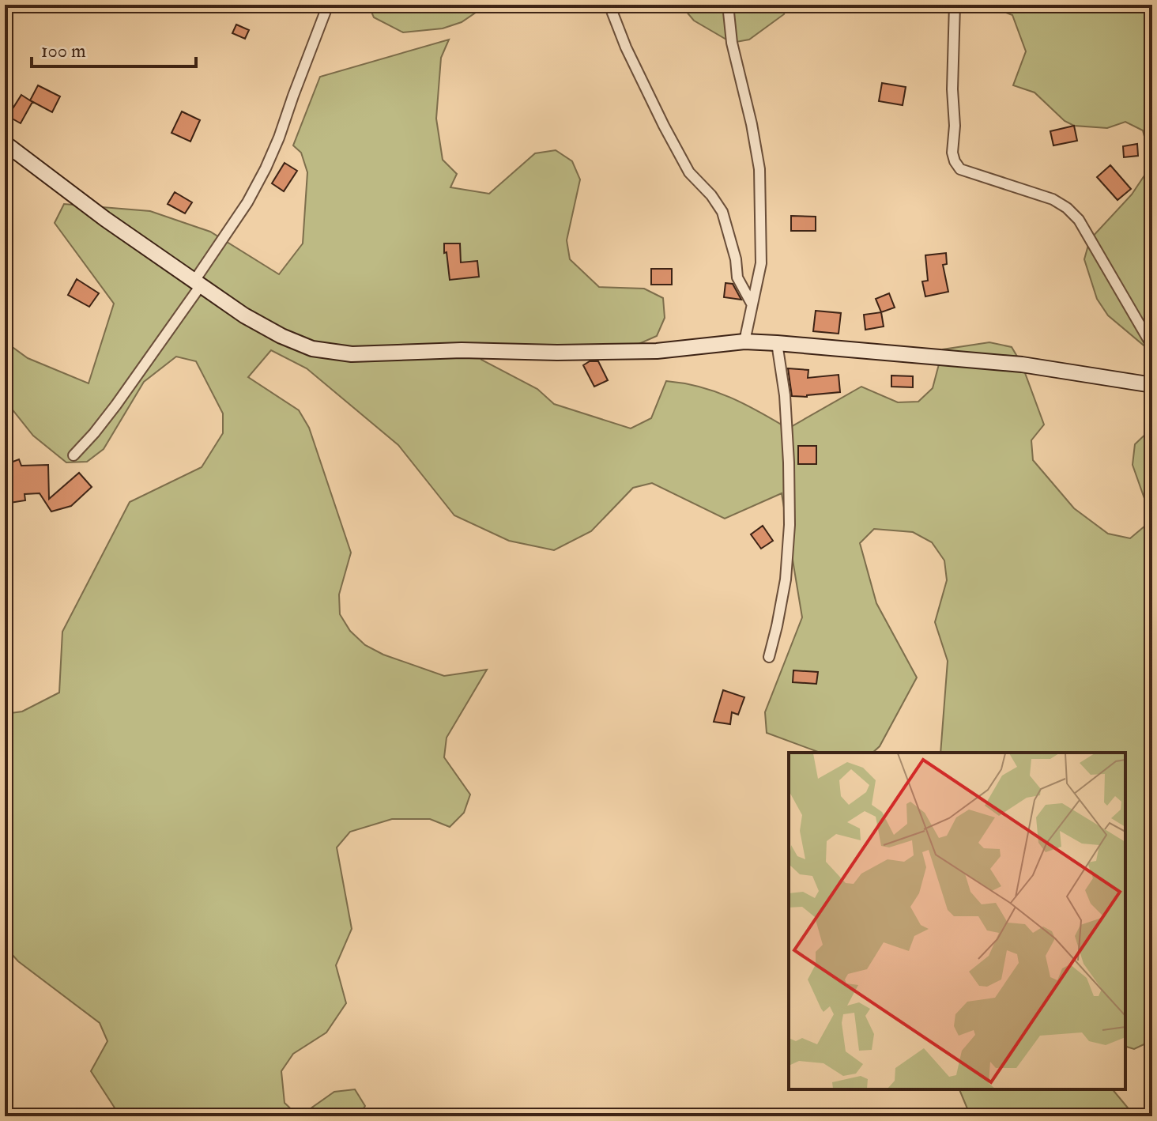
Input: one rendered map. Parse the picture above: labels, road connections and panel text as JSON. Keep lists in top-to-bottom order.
{
  "scale_bar": "100 m"
}
